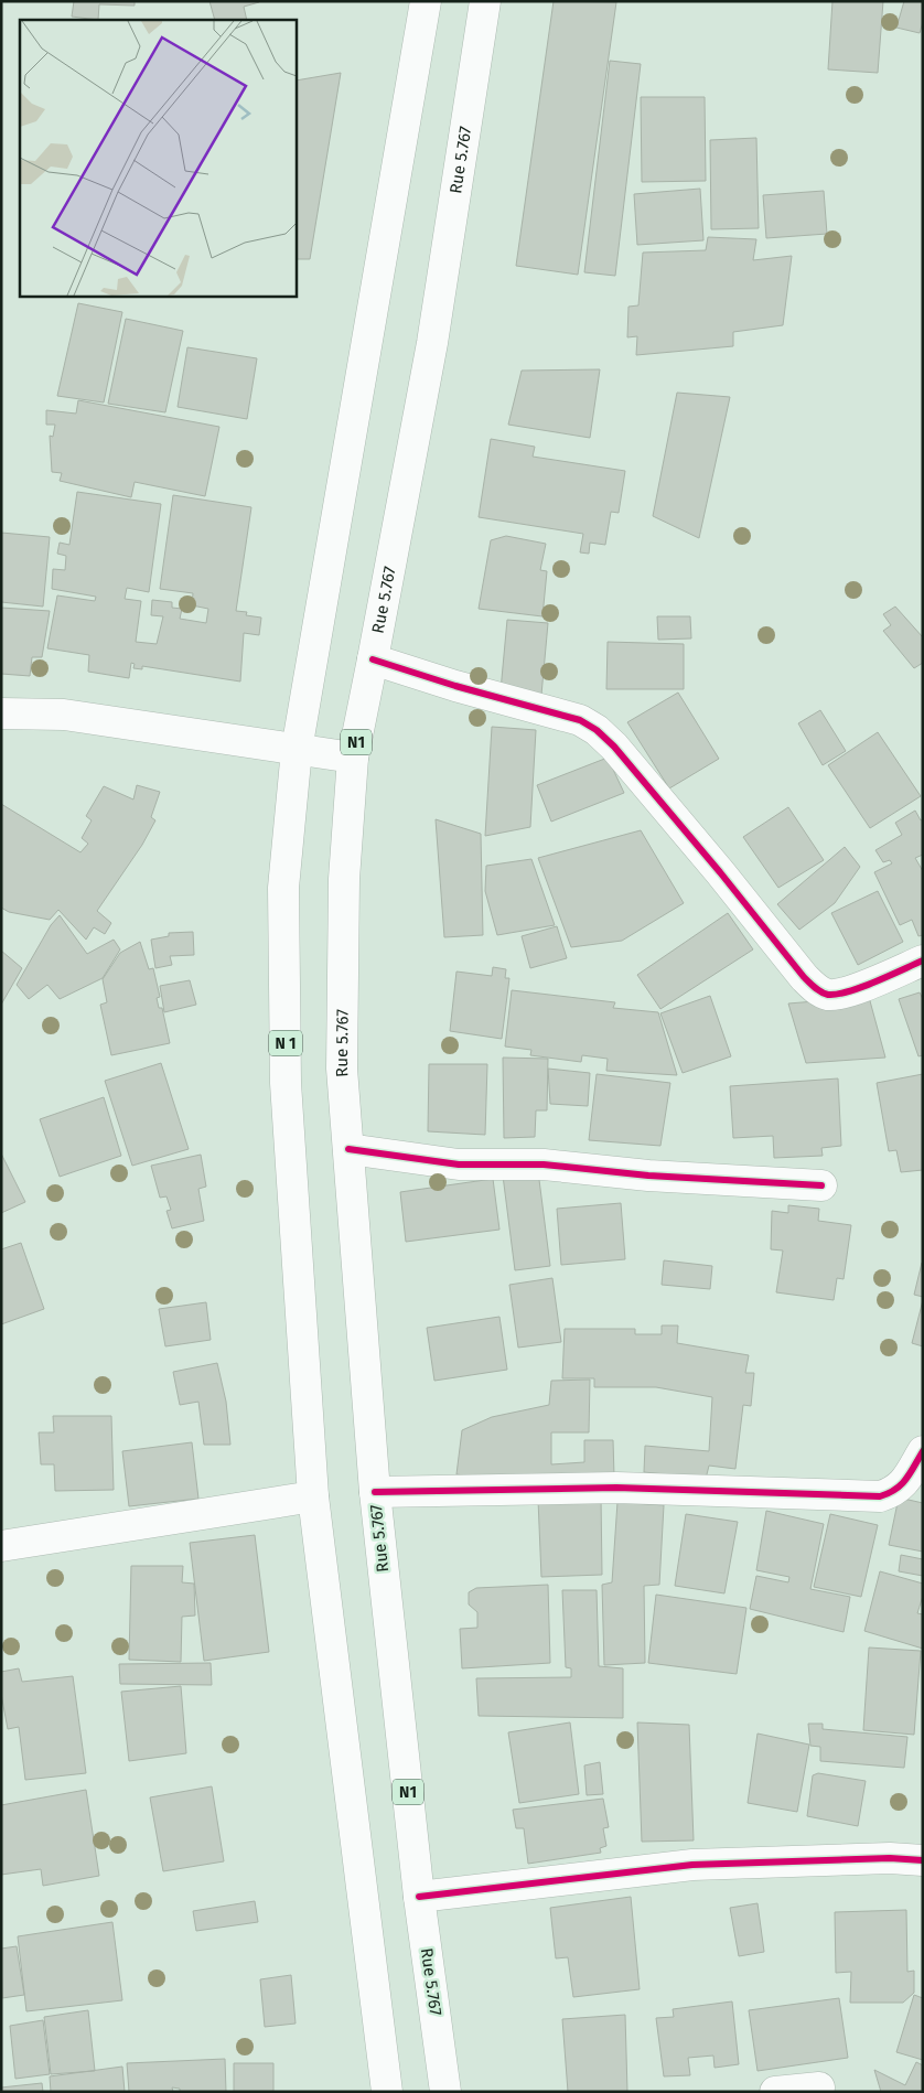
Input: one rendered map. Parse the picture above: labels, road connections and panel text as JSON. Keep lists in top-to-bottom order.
{
  "streets": {
    "main road": ["Rue 5.767", "N1", "N 1"]
  }
}
